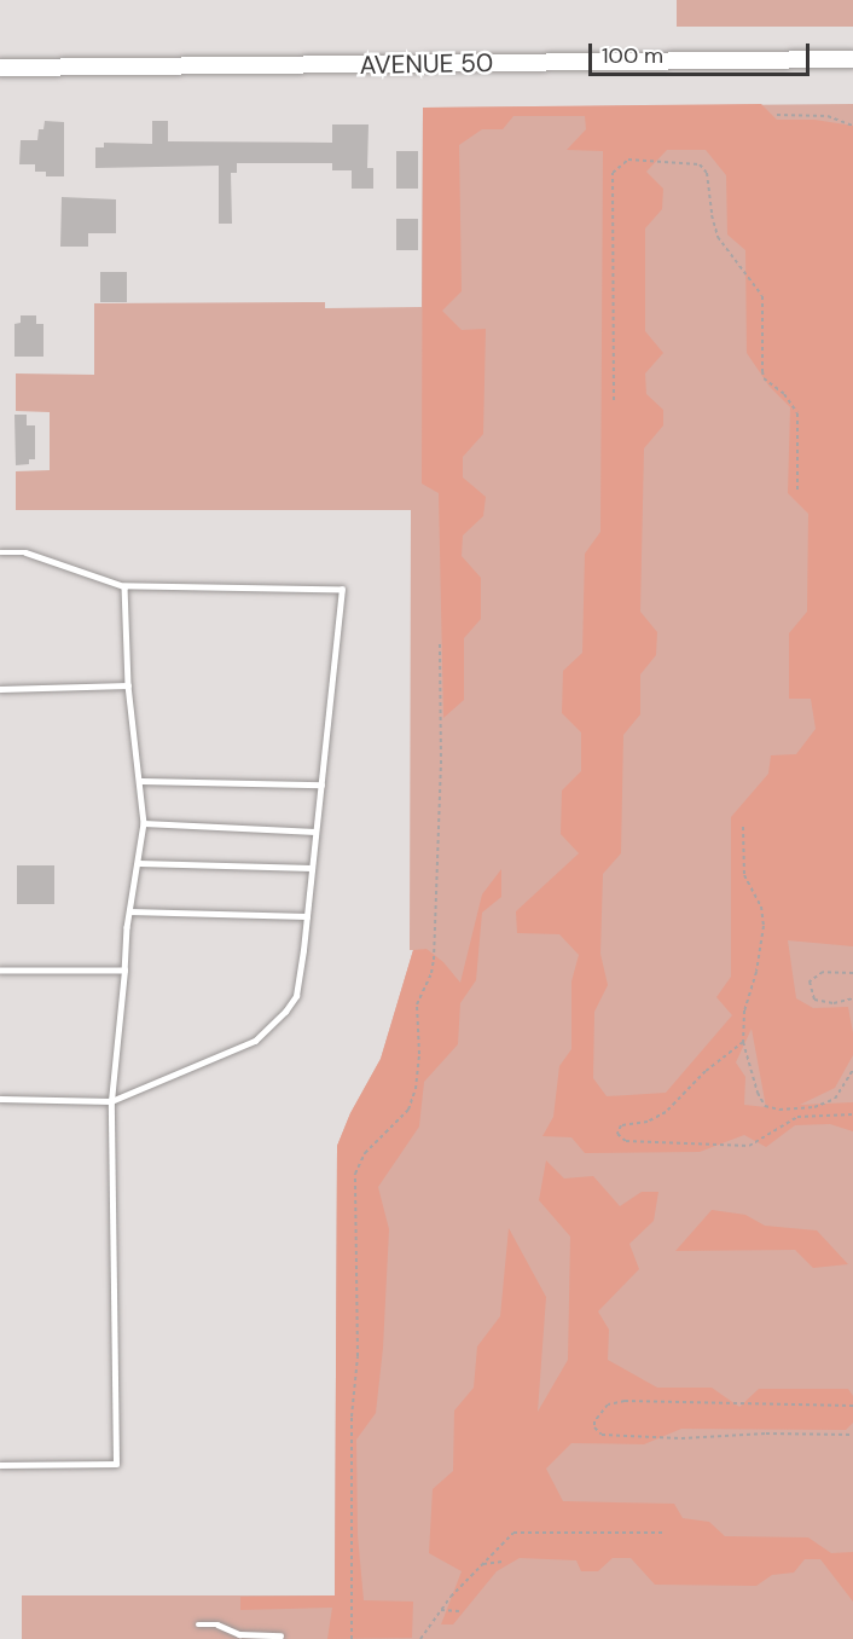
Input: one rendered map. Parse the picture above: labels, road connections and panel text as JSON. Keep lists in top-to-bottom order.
{
  "streets": {
    "main road": ["AVENUE 50"]
  },
  "scale_bar": "100 m"
}
